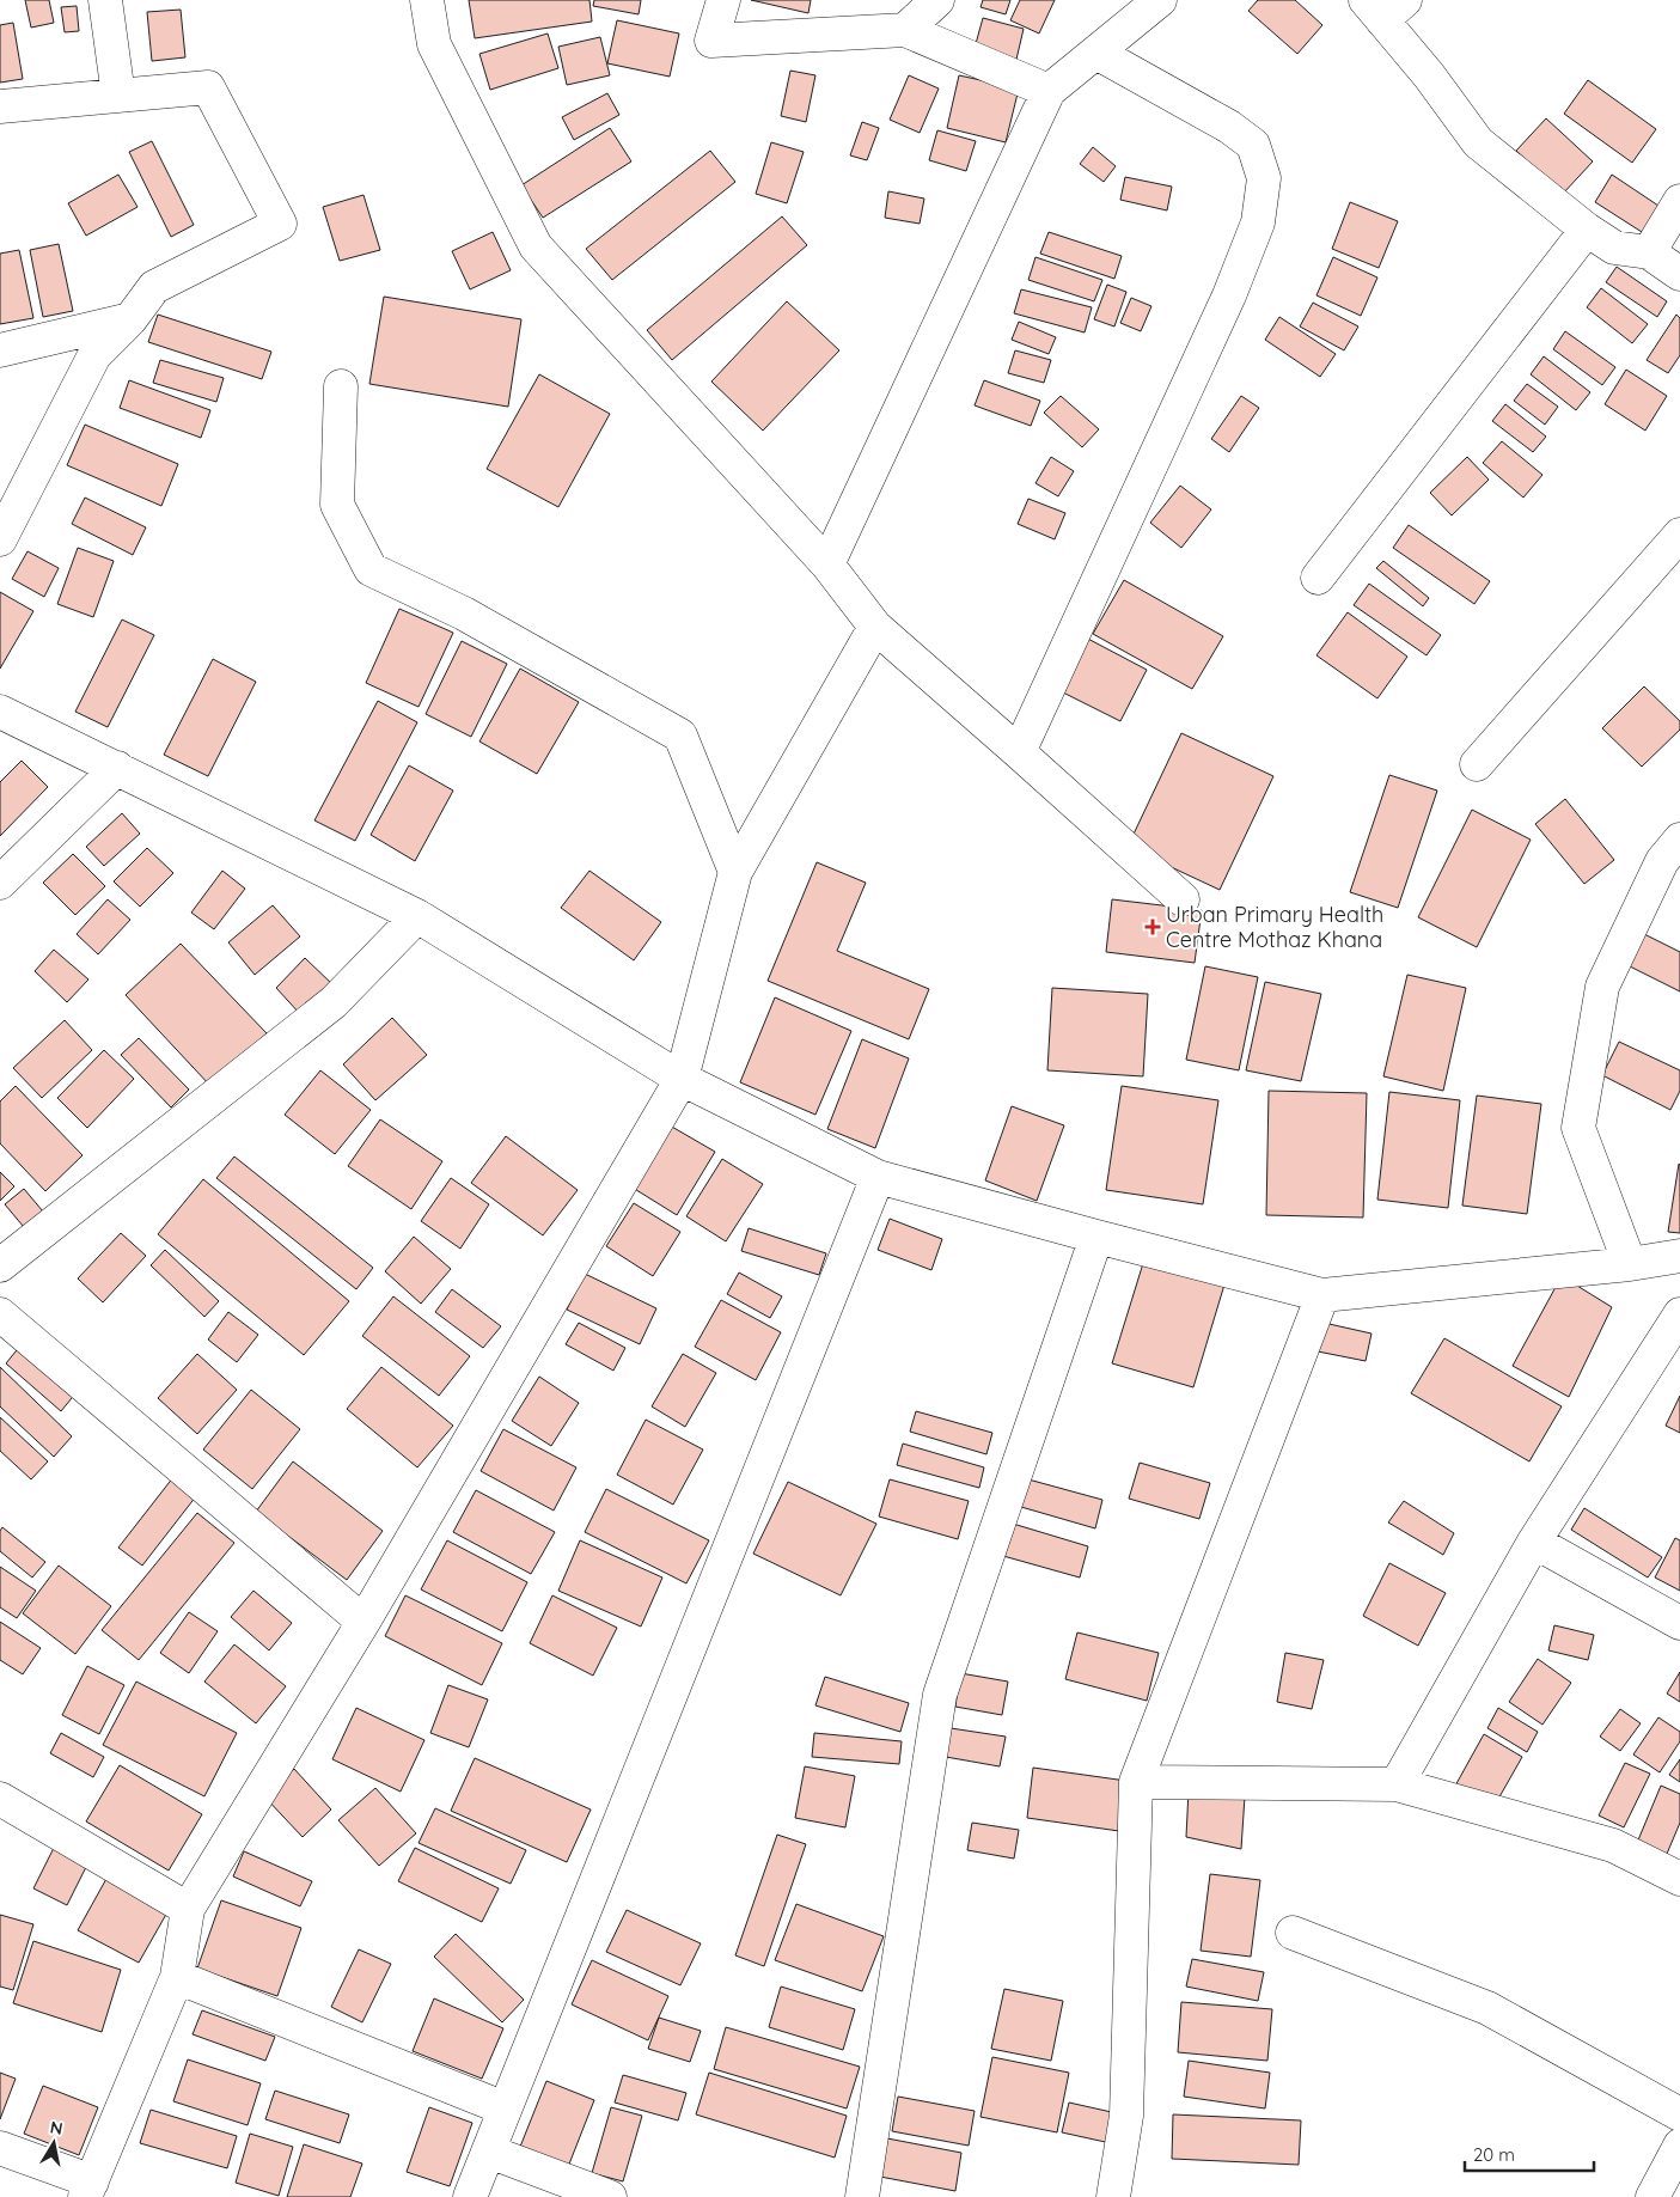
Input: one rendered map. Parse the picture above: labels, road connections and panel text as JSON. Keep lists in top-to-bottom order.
{
  "places": {
    "health": ["Urban Primary Health Centre Mothaz Khana"]
  },
  "scale_bar": "20 m",
  "north": "top"
}
